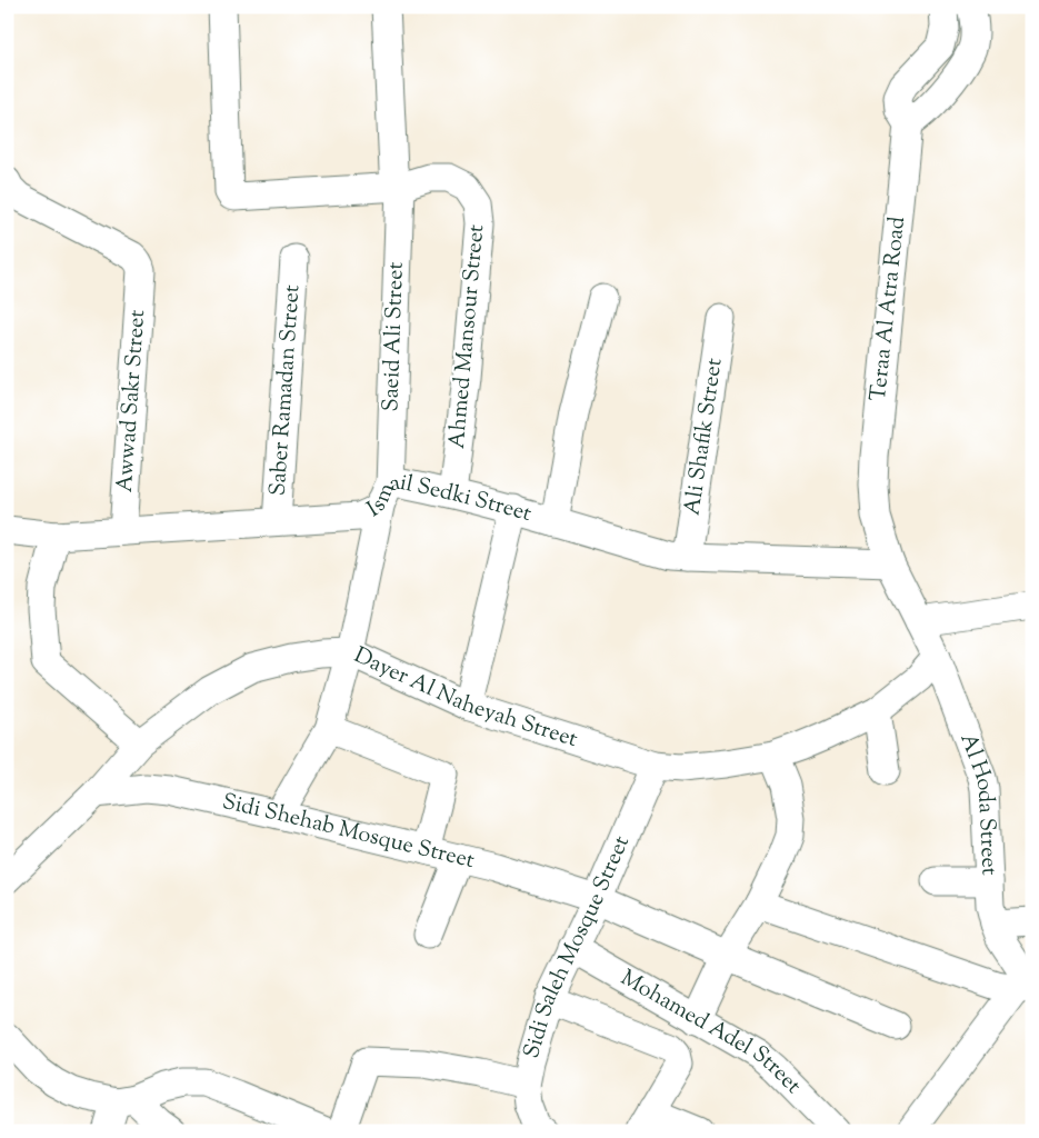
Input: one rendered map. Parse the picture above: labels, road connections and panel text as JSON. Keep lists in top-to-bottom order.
{
  "streets": {
    "street": [
      "Teraa Al Atra Road",
      "Saeid Ali Street",
      "Ahmed Mansour Street",
      "Saber Ramadan Street",
      "Awwad Sakr Street",
      "Ali Shafik Street",
      "Ismail Sedki Street",
      "Dayer Al Naheyah Street",
      "Al Hoda Street",
      "Sidi Shehab Mosque Street",
      "Sidi Saleh Mosque Street",
      "Mohamed Adel Street"
    ]
  },
  "crossings": [
    ["Teraa Al Atra Road", "Ismail Sedki Street"],
    ["Teraa Al Atra Road", "Al Hoda Street"],
    ["Saeid Ali Street", "Ahmed Mansour Street"],
    ["Saeid Ali Street", "Ismail Sedki Street"],
    ["Saeid Ali Street", "Dayer Al Naheyah Street"],
    ["Saeid Ali Street", "Sidi Shehab Mosque Street"],
    ["Ahmed Mansour Street", "Ismail Sedki Street"],
    ["Saber Ramadan Street", "Ismail Sedki Street"],
    ["Awwad Sakr Street", "Ismail Sedki Street"],
    ["Ali Shafik Street", "Ismail Sedki Street"],
    ["Dayer Al Naheyah Street", "Al Hoda Street"],
    ["Dayer Al Naheyah Street", "Sidi Shehab Mosque Street"],
    ["Dayer Al Naheyah Street", "Sidi Saleh Mosque Street"],
    ["Sidi Shehab Mosque Street", "Sidi Saleh Mosque Street"],
    ["Sidi Saleh Mosque Street", "Mohamed Adel Street"]
  ]
}
